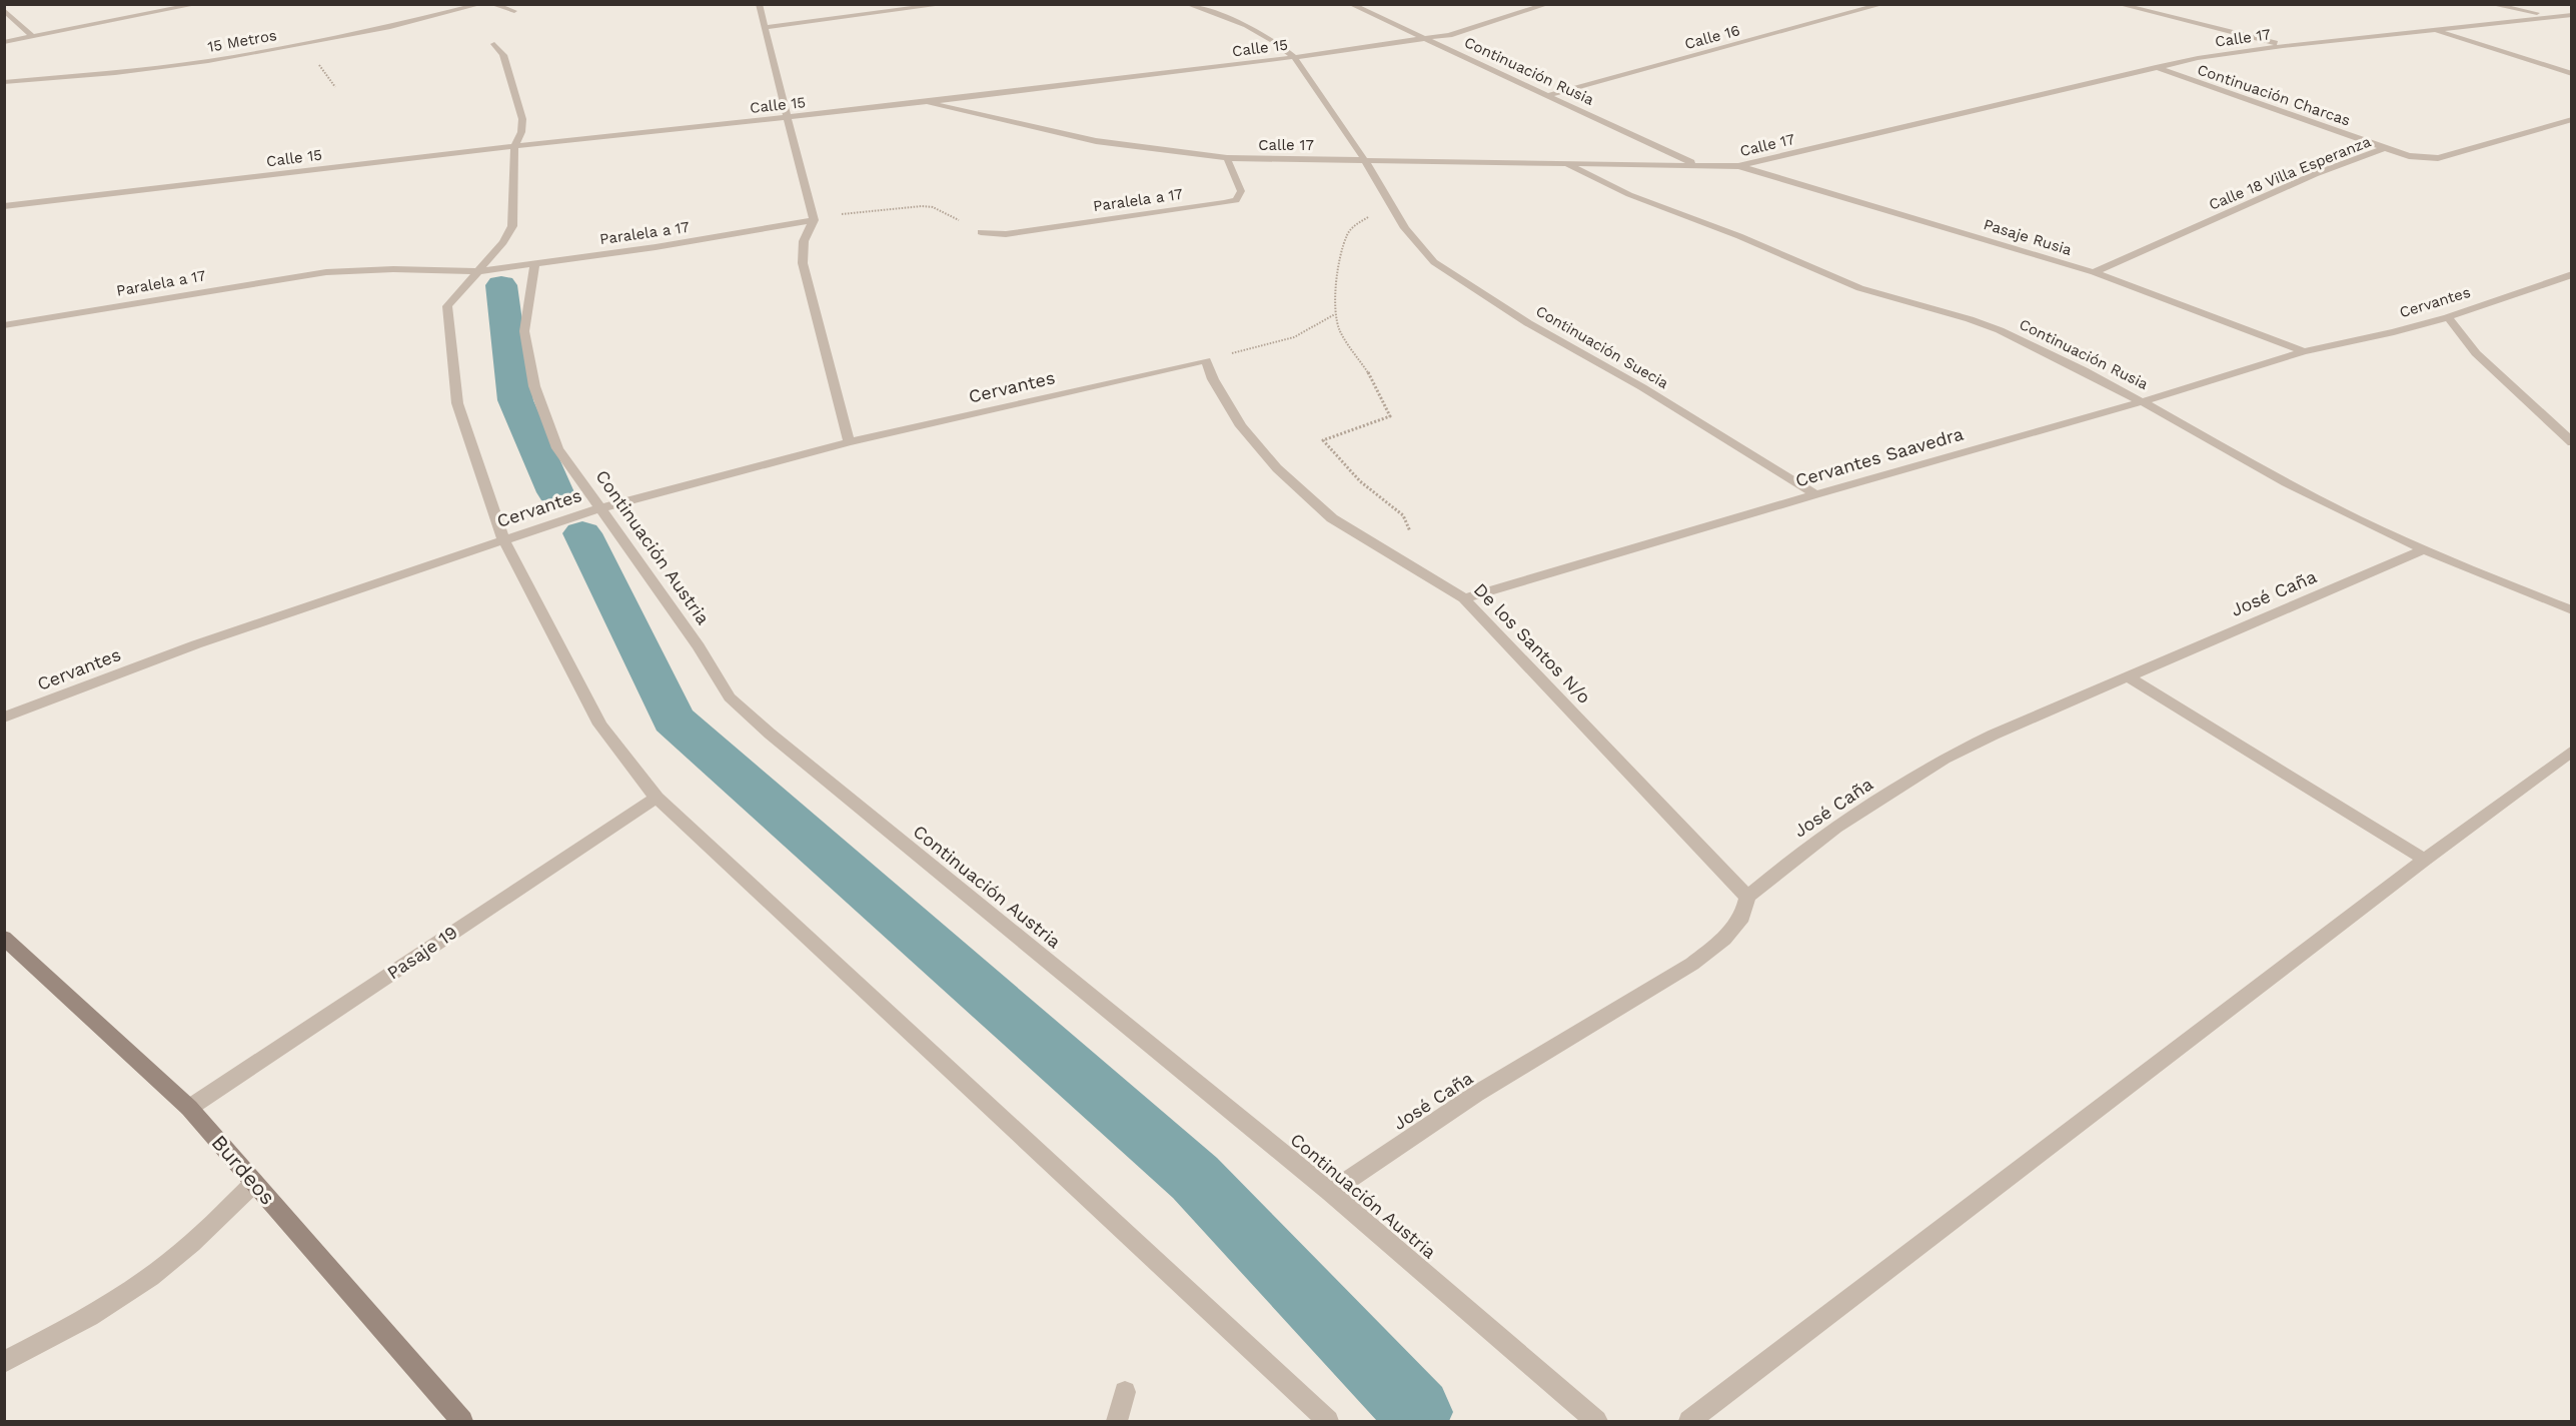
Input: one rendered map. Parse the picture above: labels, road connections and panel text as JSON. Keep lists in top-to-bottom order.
{
  "streets": {
    "street": [
      "Calle 16",
      "Calle 17",
      "15 Metros",
      "Calle 15",
      "Continuación Rusia",
      "Continuación Charcas",
      "Calle 18 Villa Esperanza",
      "Paralela a 17",
      "Pasaje Rusia",
      "Cervantes",
      "Continuación Suecia",
      "Cervantes Saavedra",
      "Continuación Austria",
      "José Caña",
      "De los Santos N/o",
      "Pasaje 19",
      "Burdeos"
    ]
  },
  "crossings": [
    ["Calle 16", "Continuación Rusia"],
    ["Calle 17", "Calle 15"],
    ["Calle 17", "Continuación Rusia"],
    ["Calle 17", "Continuación Charcas"],
    ["Calle 17", "Paralela a 17"],
    ["Calle 17", "Pasaje Rusia"],
    ["Calle 17", "Continuación Suecia"],
    ["Calle 15", "Continuación Rusia"],
    ["Calle 15", "Continuación Suecia"],
    ["Continuación Rusia", "Cervantes Saavedra"],
    ["Continuación Rusia", "José Caña"],
    ["Continuación Charcas", "Calle 18 Villa Esperanza"],
    ["Calle 18 Villa Esperanza", "Pasaje Rusia"],
    ["Paralela a 17", "Continuación Austria"],
    ["Pasaje Rusia", "Cervantes"],
    ["Pasaje Rusia", "Cervantes Saavedra"],
    ["Cervantes", "Cervantes Saavedra"],
    ["Cervantes", "Continuación Austria"],
    ["Cervantes", "De los Santos N/o"],
    ["Continuación Suecia", "Cervantes Saavedra"],
    ["Cervantes Saavedra", "De los Santos N/o"],
    ["Continuación Austria", "José Caña"],
    ["José Caña", "De los Santos N/o"],
    ["Pasaje 19", "Burdeos"]
  ]
}
